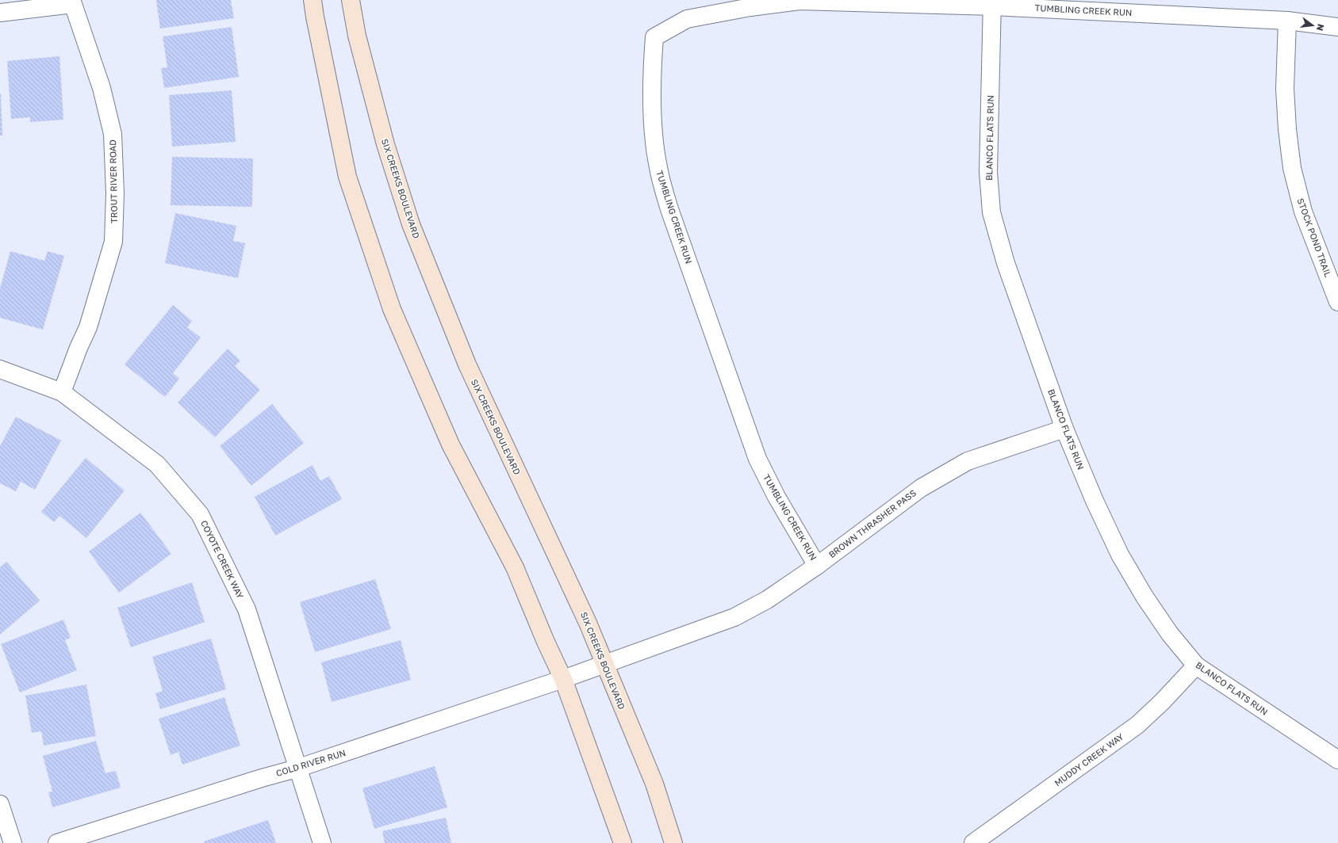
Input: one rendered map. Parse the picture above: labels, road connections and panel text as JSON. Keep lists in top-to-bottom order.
{
  "streets": {
    "street": [
      "TUMBLING CREEK RUN",
      "BLANCO FLATS RUN",
      "TROUT RIVER ROAD",
      "SIX CREEKS BOULEVARD",
      "STOCK POND TRAIL",
      "BROWN THRASHER PASS",
      "COYOTE CREEK WAY",
      "MUDDY CREEK WAY",
      "COLD RIVER RUN"
    ]
  },
  "crossings": [
    ["TUMBLING CREEK RUN", "BLANCO FLATS RUN"],
    ["TUMBLING CREEK RUN", "STOCK POND TRAIL"],
    ["TUMBLING CREEK RUN", "BROWN THRASHER PASS"],
    ["BLANCO FLATS RUN", "BROWN THRASHER PASS"],
    ["BLANCO FLATS RUN", "MUDDY CREEK WAY"],
    ["TROUT RIVER ROAD", "COYOTE CREEK WAY"],
    ["SIX CREEKS BOULEVARD", "BROWN THRASHER PASS"],
    ["BROWN THRASHER PASS", "COLD RIVER RUN"],
    ["COYOTE CREEK WAY", "COLD RIVER RUN"]
  ],
  "north": "right"
}
